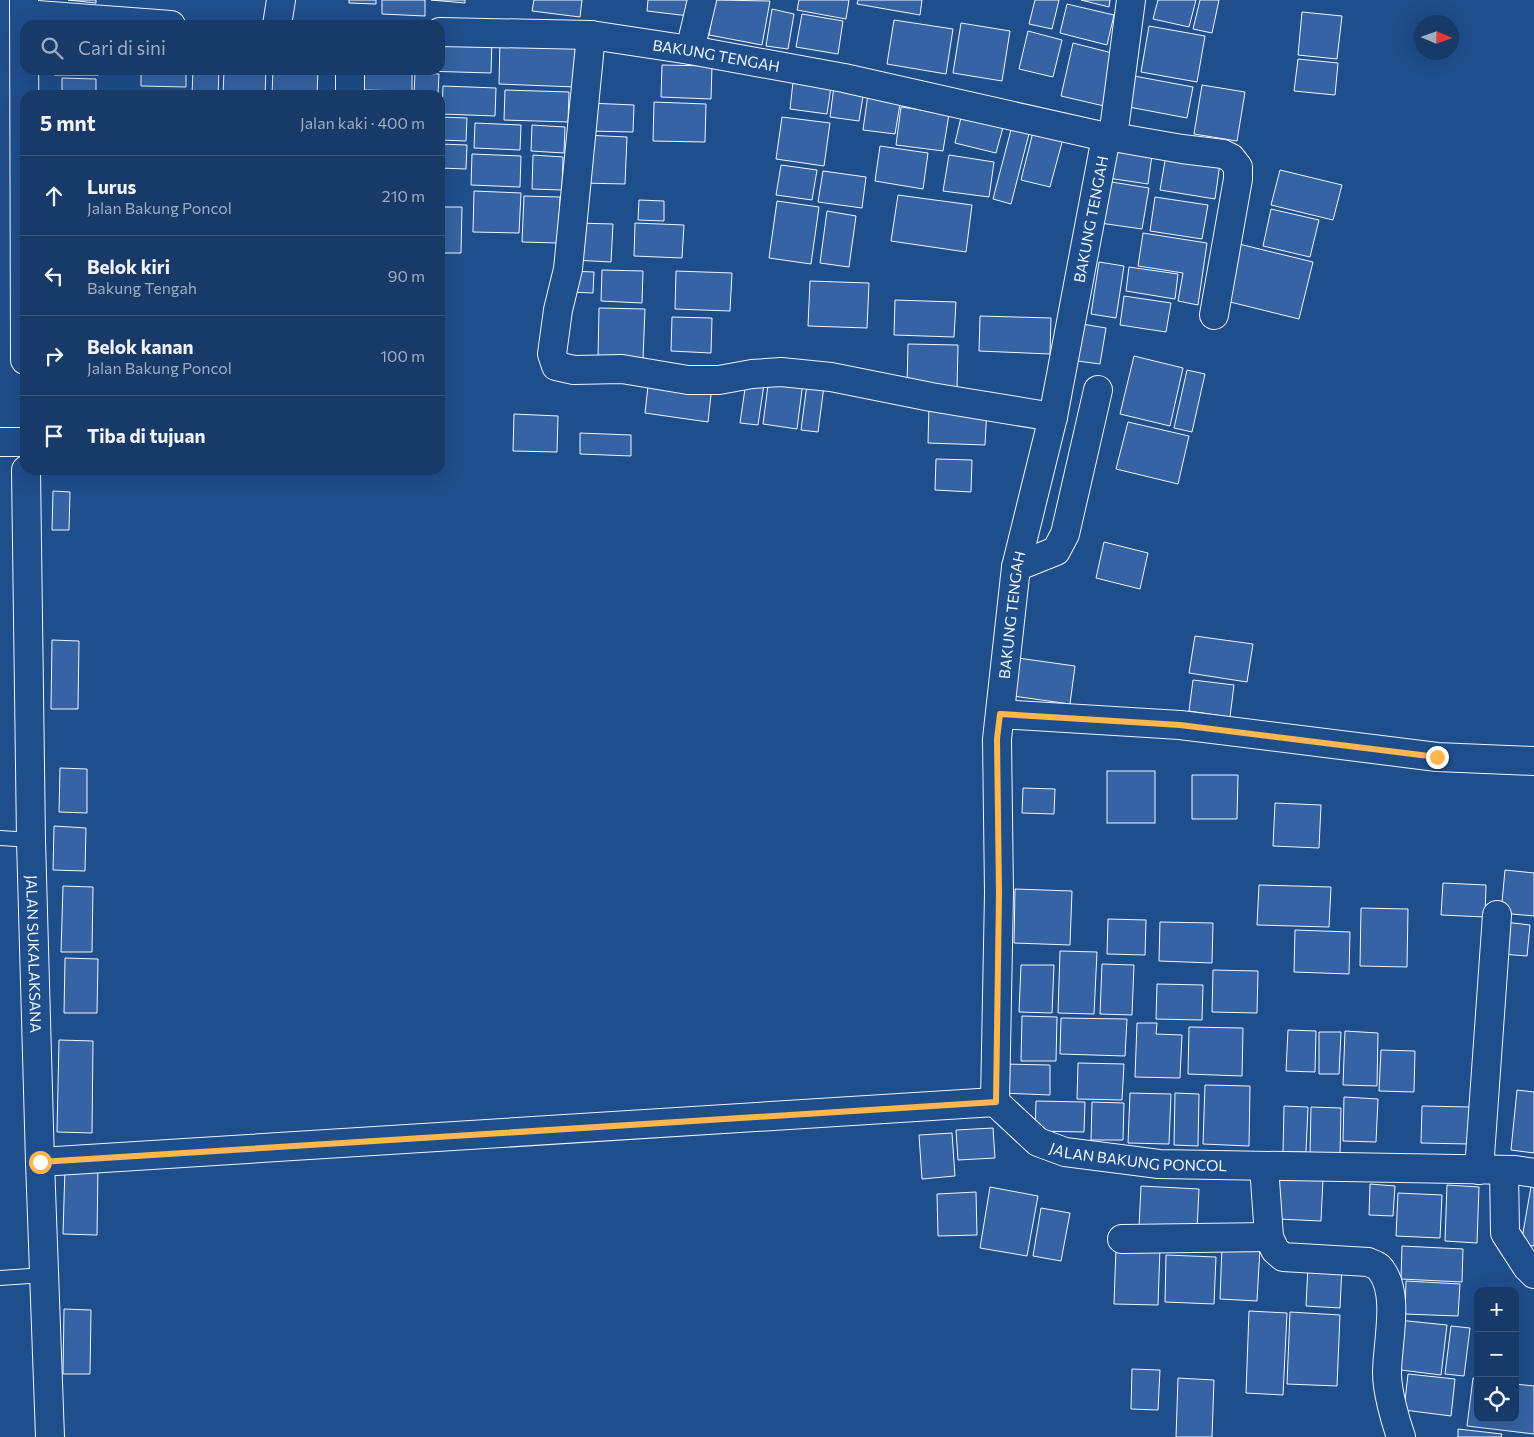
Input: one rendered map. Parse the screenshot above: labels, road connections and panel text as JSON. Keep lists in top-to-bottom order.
{
  "streets": {
    "street": ["BAKUNG TENGAH", "JALAN SUKALAKSANA", "JALAN BAKUNG PONCOL"]
  },
  "crossings": [
    ["BAKUNG TENGAH", "JALAN BAKUNG PONCOL"]
  ],
  "north": "right",
  "page": {
    "search": "Cari di sini",
    "heading": ["5 mnt", "Jalan kaki · 400 m"],
    "list": [
      ["Lurus", "Jalan Bakung Poncol", "210 m"],
      ["Belok kiri", "Bakung Tengah", "90 m"],
      ["Belok kanan", "Jalan Bakung Poncol", "100 m"],
      "Tiba di tujuan"
    ],
    "map_buttons": ["+", "−"]
  }
}
